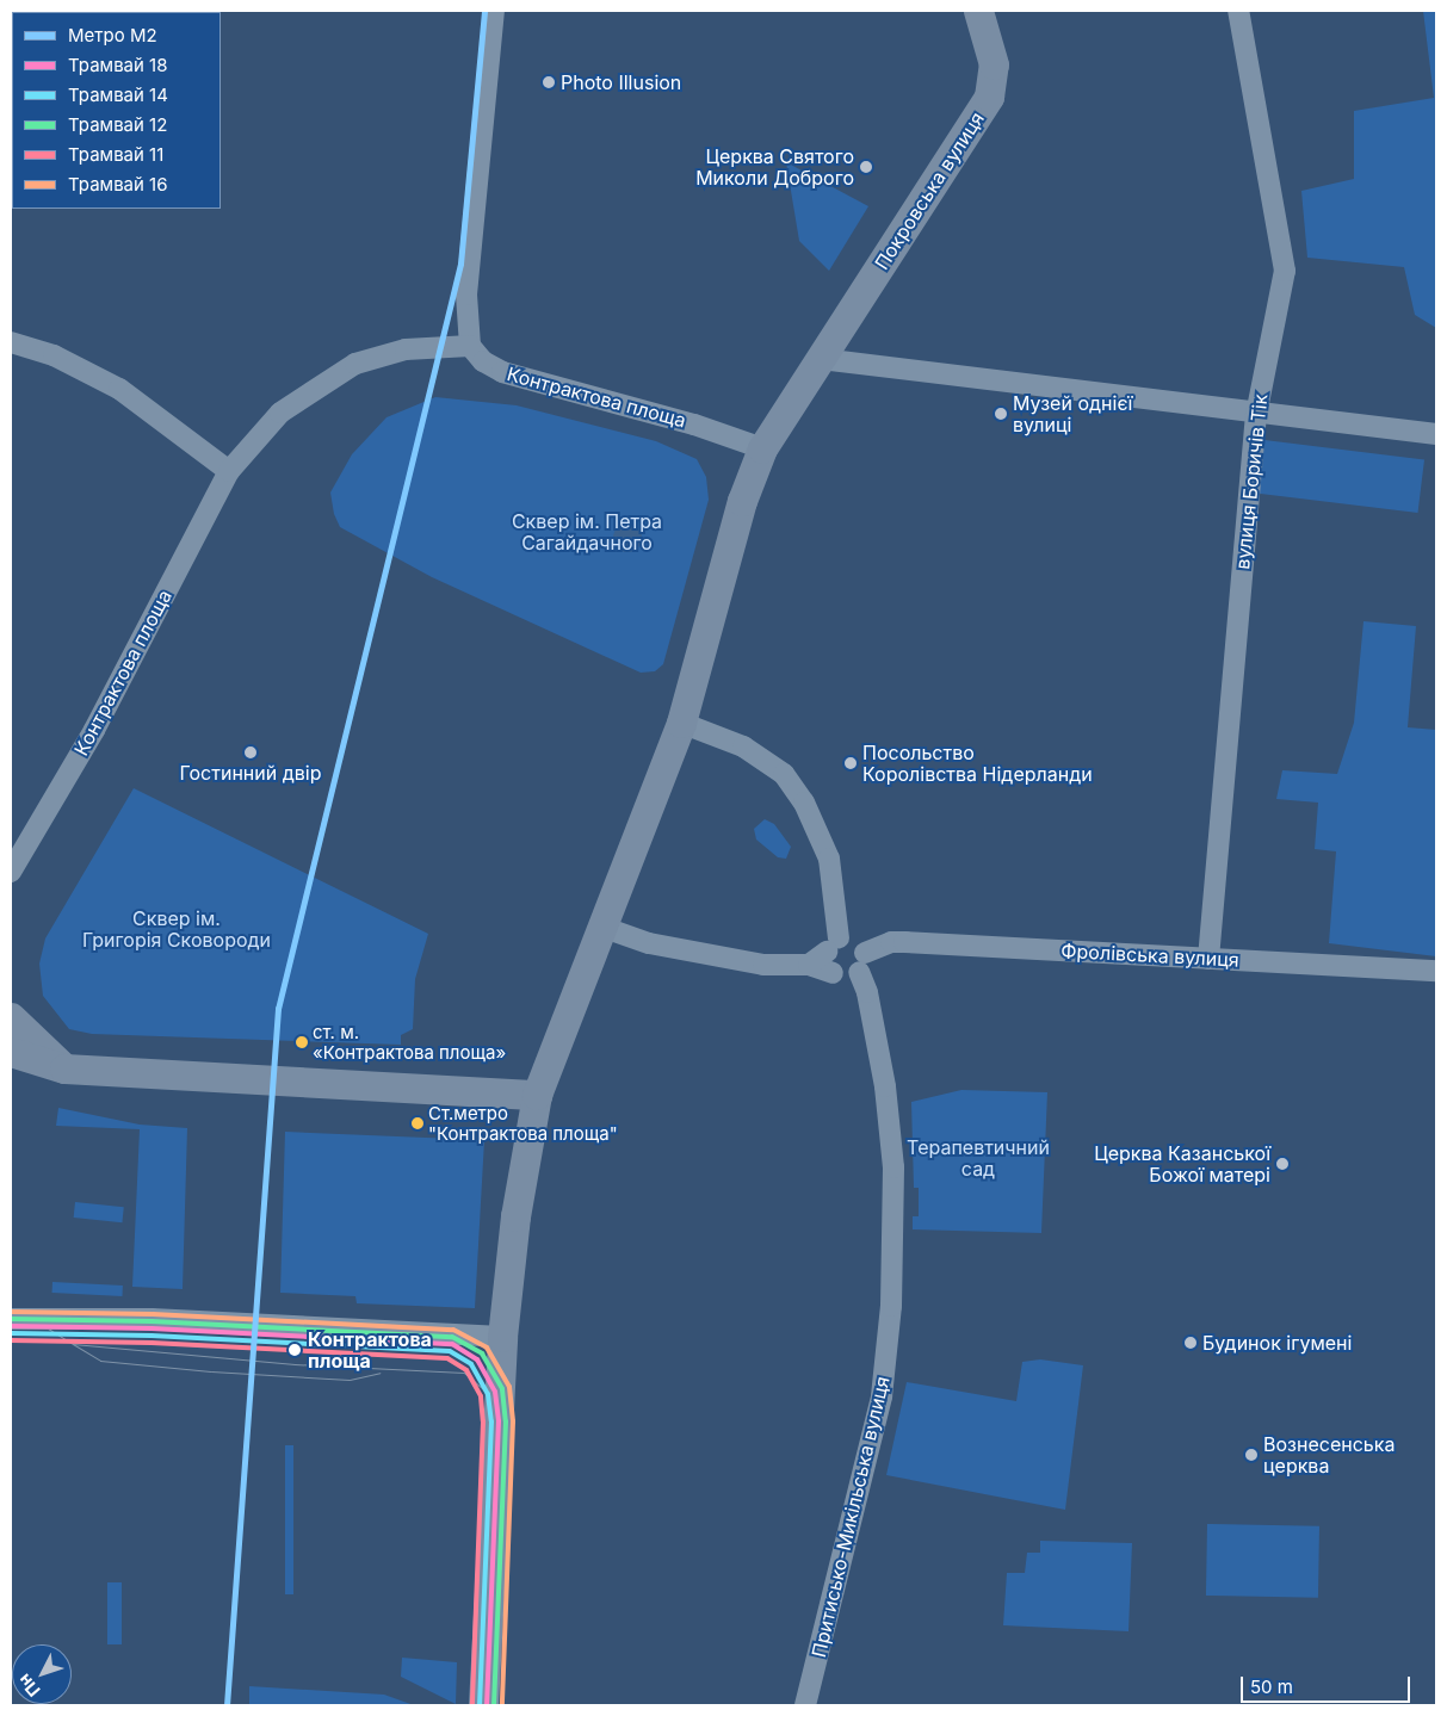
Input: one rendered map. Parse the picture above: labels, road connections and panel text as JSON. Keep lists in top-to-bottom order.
{
  "streets": {
    "street": [
      "Покровська вулиця",
      "Контрактова площа",
      "вулиця Боричів Тік",
      "Фролівська вулиця",
      "Притисько-Микільська вулиця"
    ]
  },
  "crossings": [
    ["вулиця Боричів Тік", "Фролівська вулиця"],
    ["Фролівська вулиця", "Притисько-Микільська вулиця"]
  ],
  "parks": ["Сквер ім. Петра Сагайдачного", "Сквер ім. Григорія Сковороди", "Терапевтичний сад"],
  "places": [
    "Photo Illusion",
    "Церква Святого Миколи Доброго",
    "Музей однієї вулиці",
    "Гостинний двір",
    "Посольство Королівства Нідерланди",
    "ст. м. «Контрактова площа»",
    "Ст.метро \"Контрактова площа\"",
    "Церква Казанської Божої матері",
    "Будинок ігумені",
    "Контрактова площа",
    "Вознесенська церква"
  ],
  "lines": [
    "metro line M2",
    "tram line 16",
    "tram line 12",
    "tram line 18",
    "tram line 14",
    "tram line 11"
  ],
  "legend": [
    "Метро M2",
    "Трамвай 18",
    "Трамвай 14",
    "Трамвай 12",
    "Трамвай 11",
    "Трамвай 16"
  ],
  "scale_bar": "50 m",
  "north": "bottom left"
}
